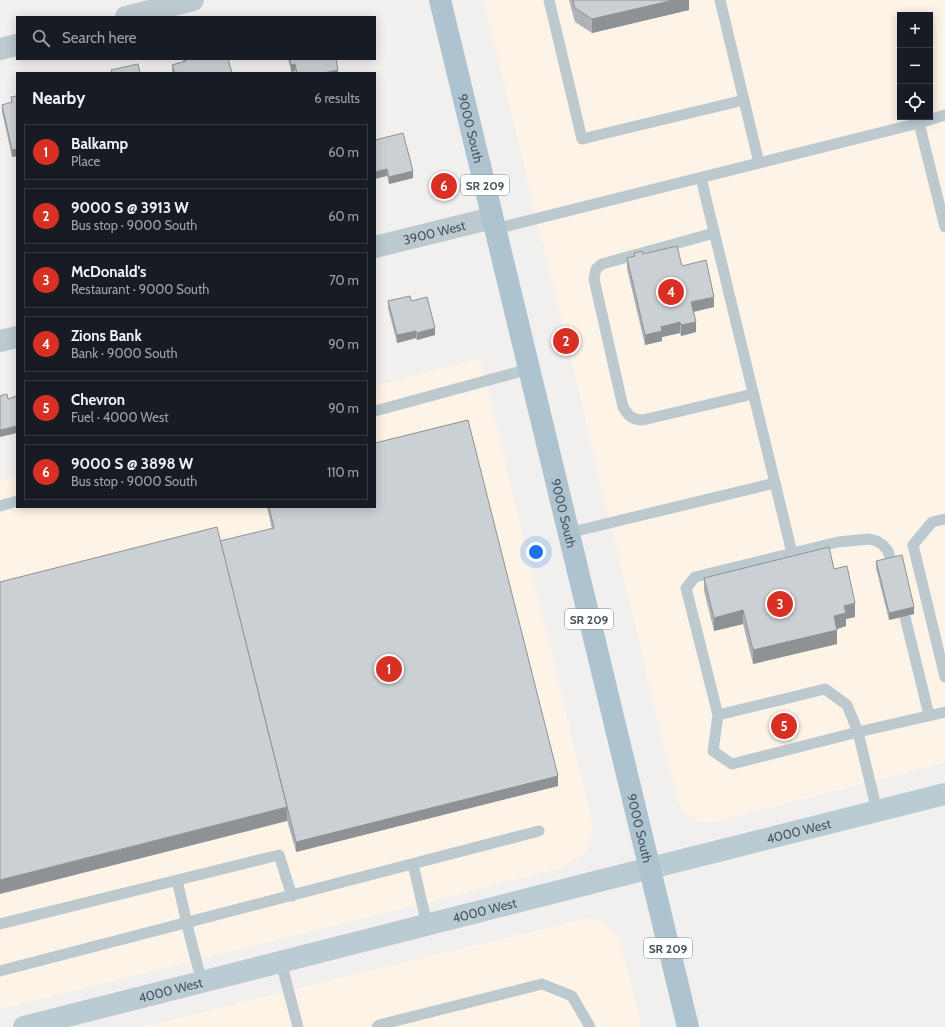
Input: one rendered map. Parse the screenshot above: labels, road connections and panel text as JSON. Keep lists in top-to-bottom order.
{
  "streets": {
    "main road": ["9000 South", "SR 209", "4000 West"],
    "street": ["3900 West"]
  },
  "crossings": [
    ["9000 South", "3900 West"],
    ["9000 South", "4000 West"]
  ],
  "page": {
    "map_buttons": ["+", "−"],
    "search": "Search here",
    "heading": ["Nearby", "6 results"],
    "list": [
      {
        "mark": "1",
        "name": "Balkamp",
        "note": "Place",
        "value": "60 m"
      },
      {
        "mark": "2",
        "name": "9000 S @ 3913 W",
        "note": "Bus stop · 9000 South",
        "value": "60 m"
      },
      {
        "mark": "3",
        "name": "McDonald's",
        "note": "Restaurant · 9000 South",
        "value": "70 m"
      },
      {
        "mark": "4",
        "name": "Zions Bank",
        "note": "Bank · 9000 South",
        "value": "90 m"
      },
      {
        "mark": "5",
        "name": "Chevron",
        "note": "Fuel · 4000 West",
        "value": "90 m"
      },
      {
        "mark": "6",
        "name": "9000 S @ 3898 W",
        "note": "Bus stop · 9000 South",
        "value": "110 m"
      }
    ],
    "pins": [
      "6",
      "4",
      "2",
      "3",
      "1",
      "5"
    ]
  }
}
